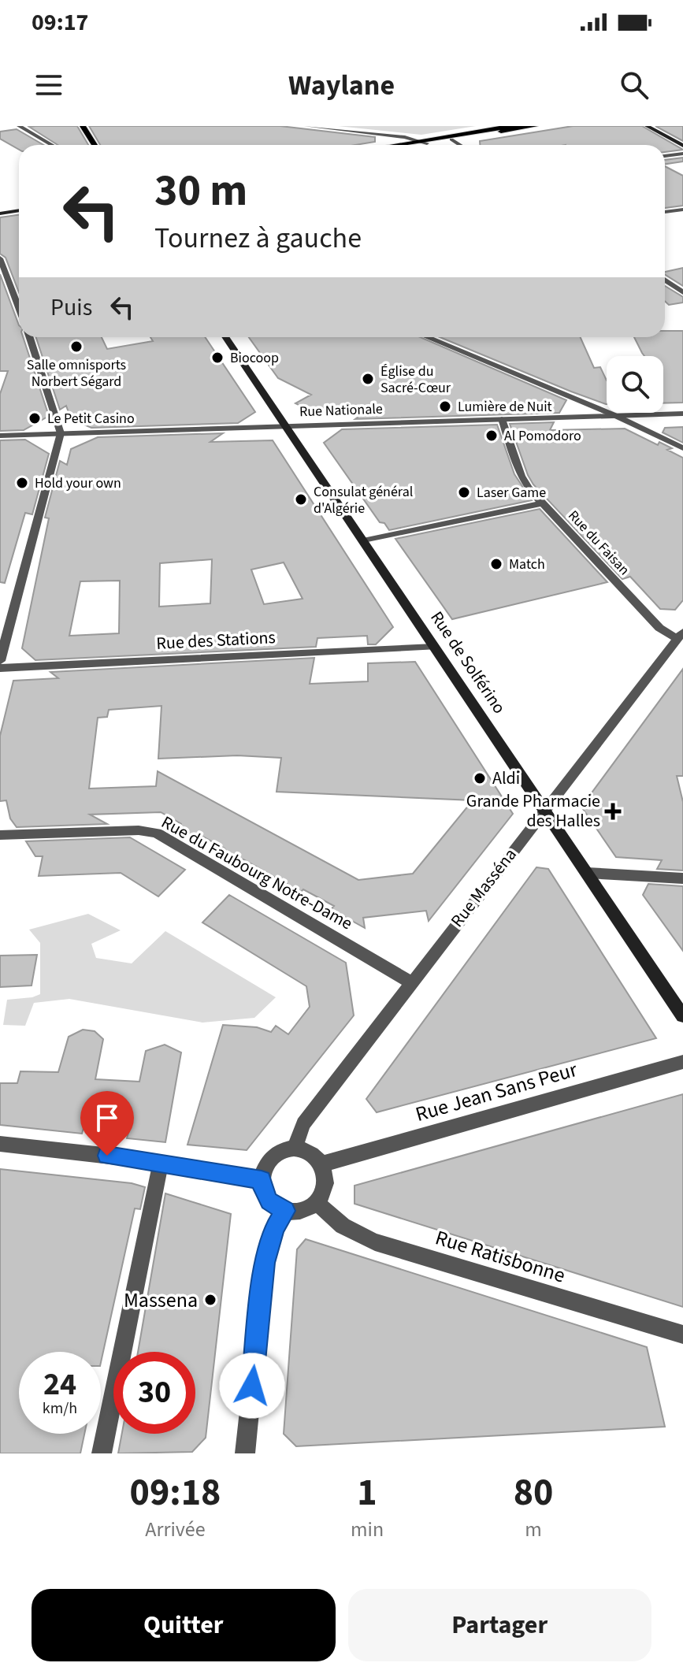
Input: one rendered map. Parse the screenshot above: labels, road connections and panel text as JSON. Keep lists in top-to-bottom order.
{
  "streets": {
    "main road": ["Rue de Solférino"],
    "street": [
      "Rue Nationale",
      "Rue du Faisan",
      "Rue des Stations",
      "Rue du Faubourg Notre-Dame",
      "Rue Masséna",
      "Rue Jean Sans Peur",
      "Rue Ratisbonne"
    ]
  },
  "crossings": [
    ["Rue Nationale", "Rue du Faisan"],
    ["Rue Nationale", "Rue de Solférino"],
    ["Rue du Faisan", "Rue Masséna"],
    ["Rue des Stations", "Rue de Solférino"],
    ["Rue de Solférino", "Rue Masséna"],
    ["Rue du Faubourg Notre-Dame", "Rue Masséna"],
    ["Rue Masséna", "Rue Jean Sans Peur"],
    ["Rue Masséna", "Rue Ratisbonne"],
    ["Rue Jean Sans Peur", "Rue Ratisbonne"]
  ],
  "places": {
    "other": [
      "Salle omnisports Norbert Ségard",
      "Biocoop",
      "Église du Sacré-Cœur",
      "Lumière de Nuit",
      "Le Petit Casino",
      "Al Pomodoro",
      "Hold your own",
      "Laser Game",
      "Consulat général d'Algérie",
      "Match",
      "Aldi",
      "Massena"
    ],
    "health": ["Grande Pharmacie des Halles"]
  },
  "page": {
    "status": "09:17",
    "header": "Waylane",
    "turn": ["30 m", "Tournez à gauche"],
    "then": "Puis",
    "speed": "24 km/h",
    "limit": "30",
    "eta": [
      "09:18",
      "Arrivée",
      "1",
      "min",
      "80",
      "m"
    ],
    "buttons": ["Quitter", "Partager"]
  }
}
